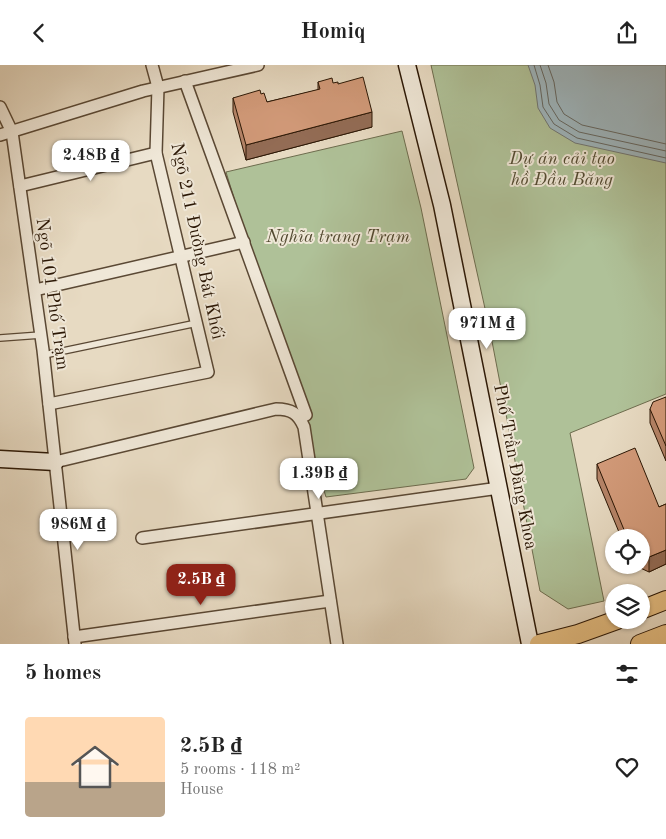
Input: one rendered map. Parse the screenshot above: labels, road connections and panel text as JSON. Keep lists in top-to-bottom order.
{
  "streets": {
    "street": ["Ngõ 211 Đường Bát Khối", "Ngõ 101 Phố Trạm", "Phố Trần Đăng Khoa"]
  },
  "crossings": [
    ["Ngõ 211 Đường Bát Khối", "Ngõ 101 Phố Trạm"]
  ],
  "parks": ["Dự án cải tạo hồ Đầu Băng", "Nghĩa trang Trạm"],
  "page": {
    "header": "Homiq",
    "price": [
      "2.48B ₫",
      "971M ₫",
      "1.39B ₫",
      "986M ₫",
      "2.5B ₫"
    ],
    "heading": "5 homes",
    "list": [
      {
        "name": "2.5B ₫",
        "note": "5 rooms · 118 m² · House"
      }
    ]
  }
}
